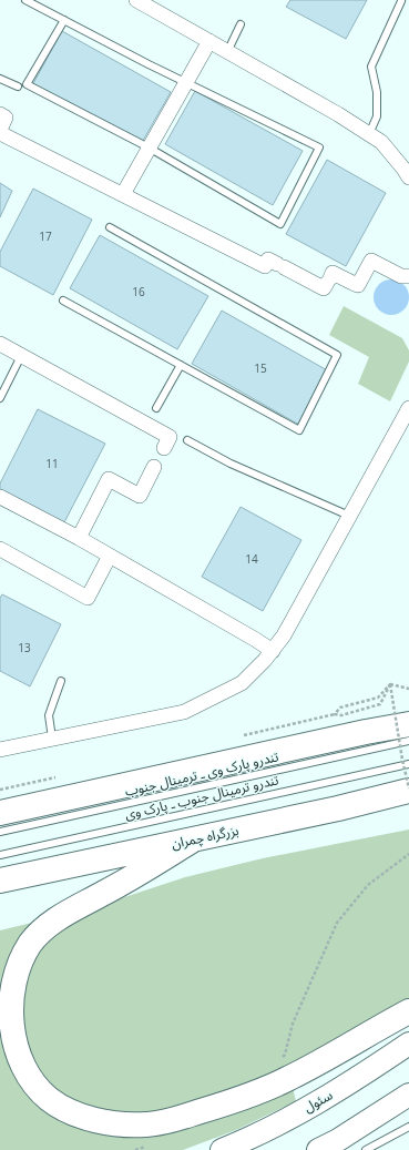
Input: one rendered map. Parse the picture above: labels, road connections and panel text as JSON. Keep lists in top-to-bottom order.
{
  "streets": {
    "highway": ["بزرگراه چمران"],
    "main road": ["سئول"],
    "lane": ["تندرو پارک وی ـ ترمینال جنوب", "تندرو ترمینال جنوب ـ پارک وی"]
  },
  "house_numbers": [
    "17",
    "16",
    "15",
    "11",
    "14",
    "13"
  ]
}
